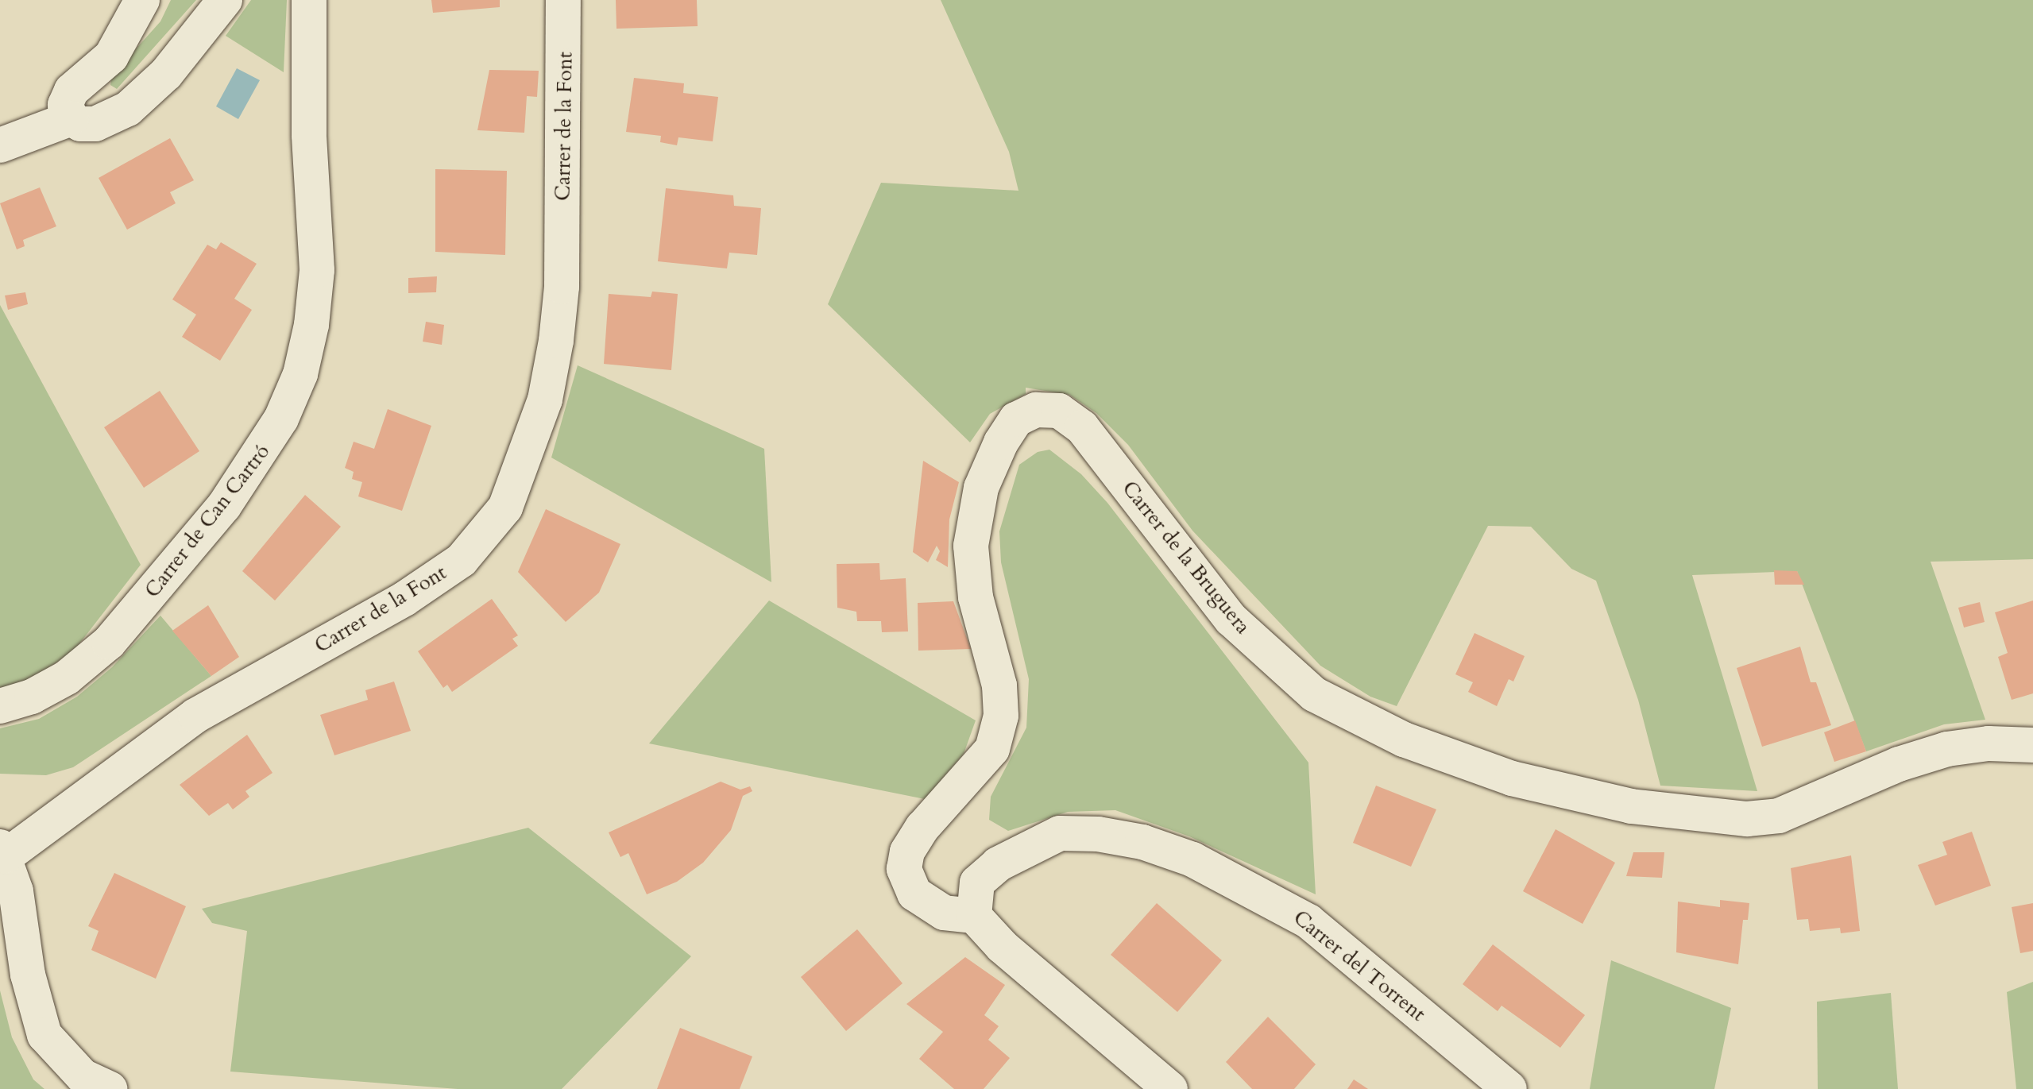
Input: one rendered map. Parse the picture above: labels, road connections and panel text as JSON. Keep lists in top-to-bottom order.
{
  "streets": {
    "street": [
      "Carrer de la Font",
      "Carrer de Can Cartró",
      "Carrer de la Bruguera",
      "Carrer del Torrent"
    ]
  },
  "crossings": [
    ["Carrer de la Bruguera", "Carrer del Torrent"]
  ]
}
